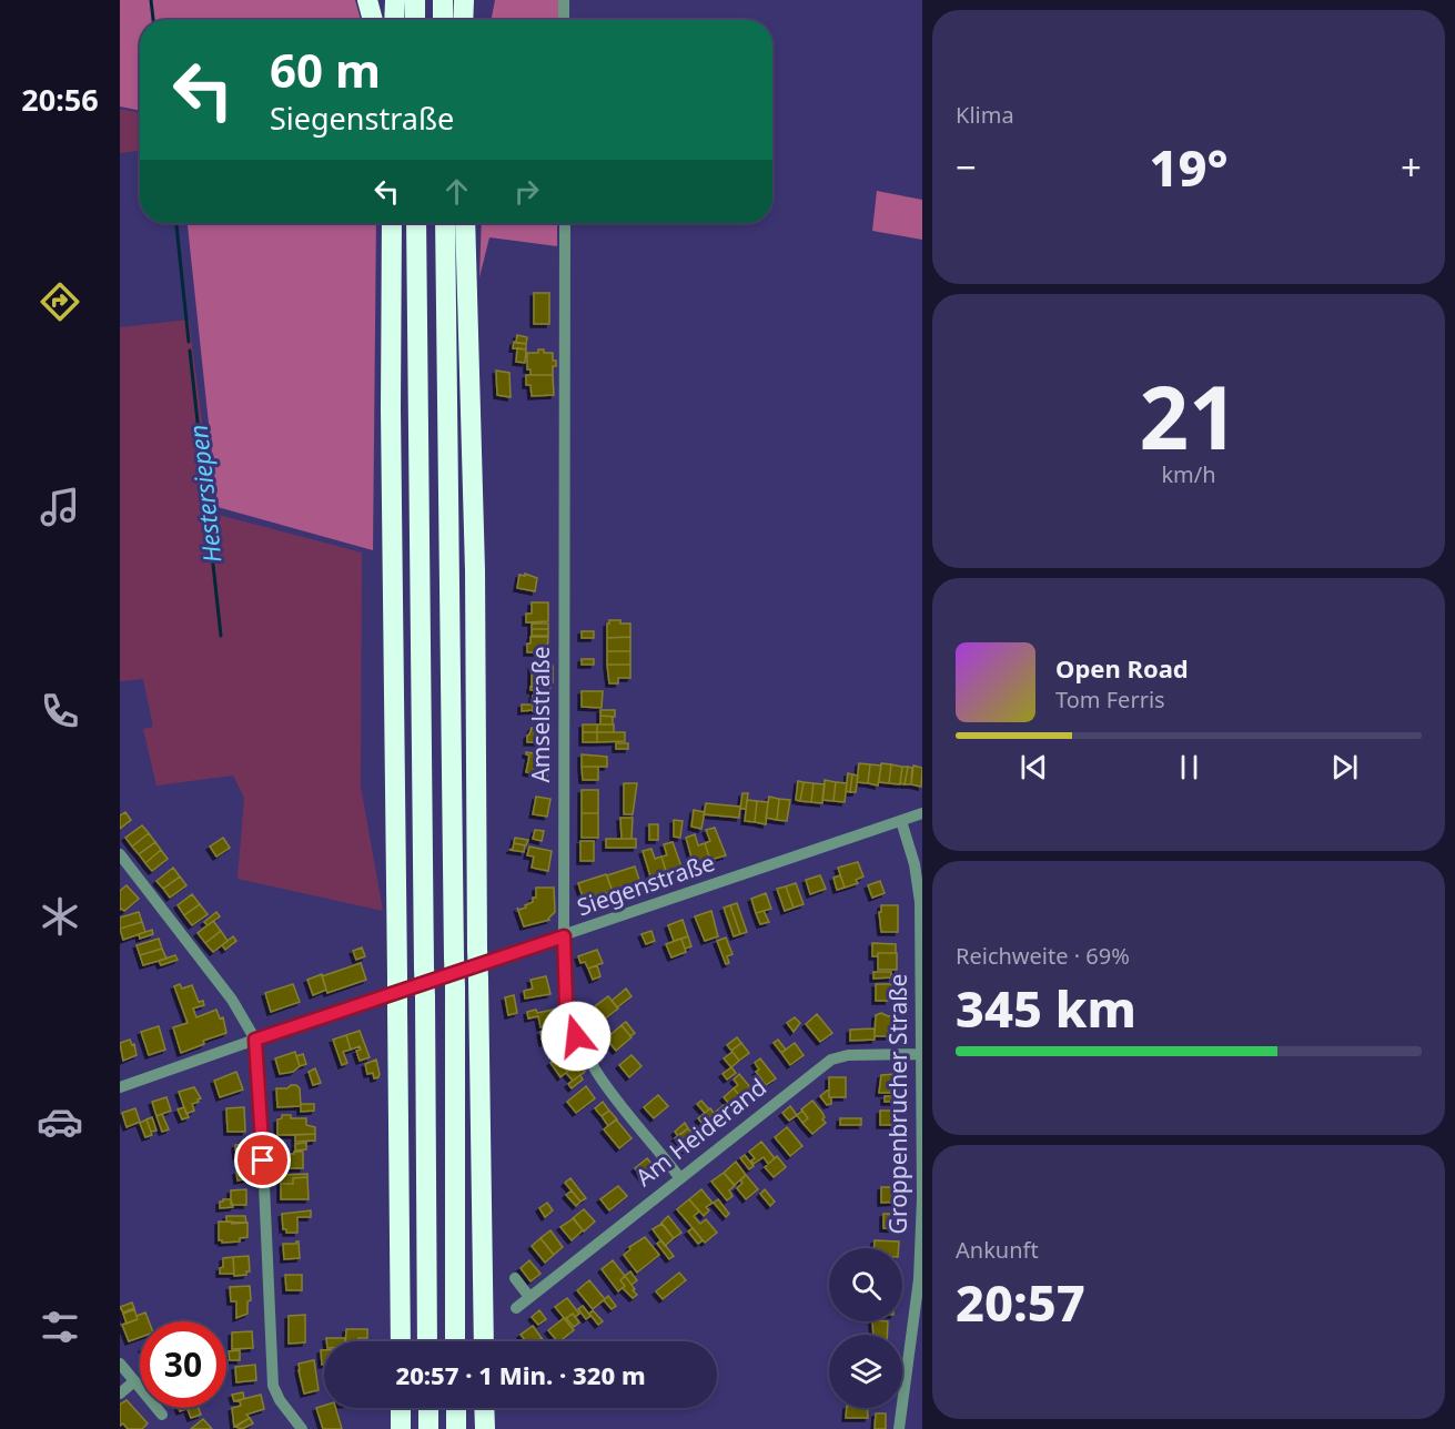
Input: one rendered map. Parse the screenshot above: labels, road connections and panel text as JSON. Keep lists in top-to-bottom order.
{
  "streets": {
    "street": [
      "Amselstraße",
      "Siegenstraße",
      "Groppenbrucher Straße",
      "Am Heiderand"
    ]
  },
  "crossings": [
    ["Amselstraße", "Siegenstraße"],
    ["Amselstraße", "Am Heiderand"],
    ["Siegenstraße", "Groppenbrucher Straße"],
    ["Groppenbrucher Straße", "Am Heiderand"]
  ],
  "water": ["Hestersiepen"],
  "page": {
    "tabs": "20:56",
    "tile": [
      "Klima",
      ["21", "km/h"],
      ["Reichweite · 69%", "345 km"],
      ["Ankunft", "20:57"]
    ],
    "turn": ["60 m", "Siegenstraße"],
    "heat": ["−", "19°", "+"],
    "song": ["Open Road", "Tom Ferris"],
    "limit": "30",
    "trip": "20:57 · 1 Min. · 320 m"
  }
}
